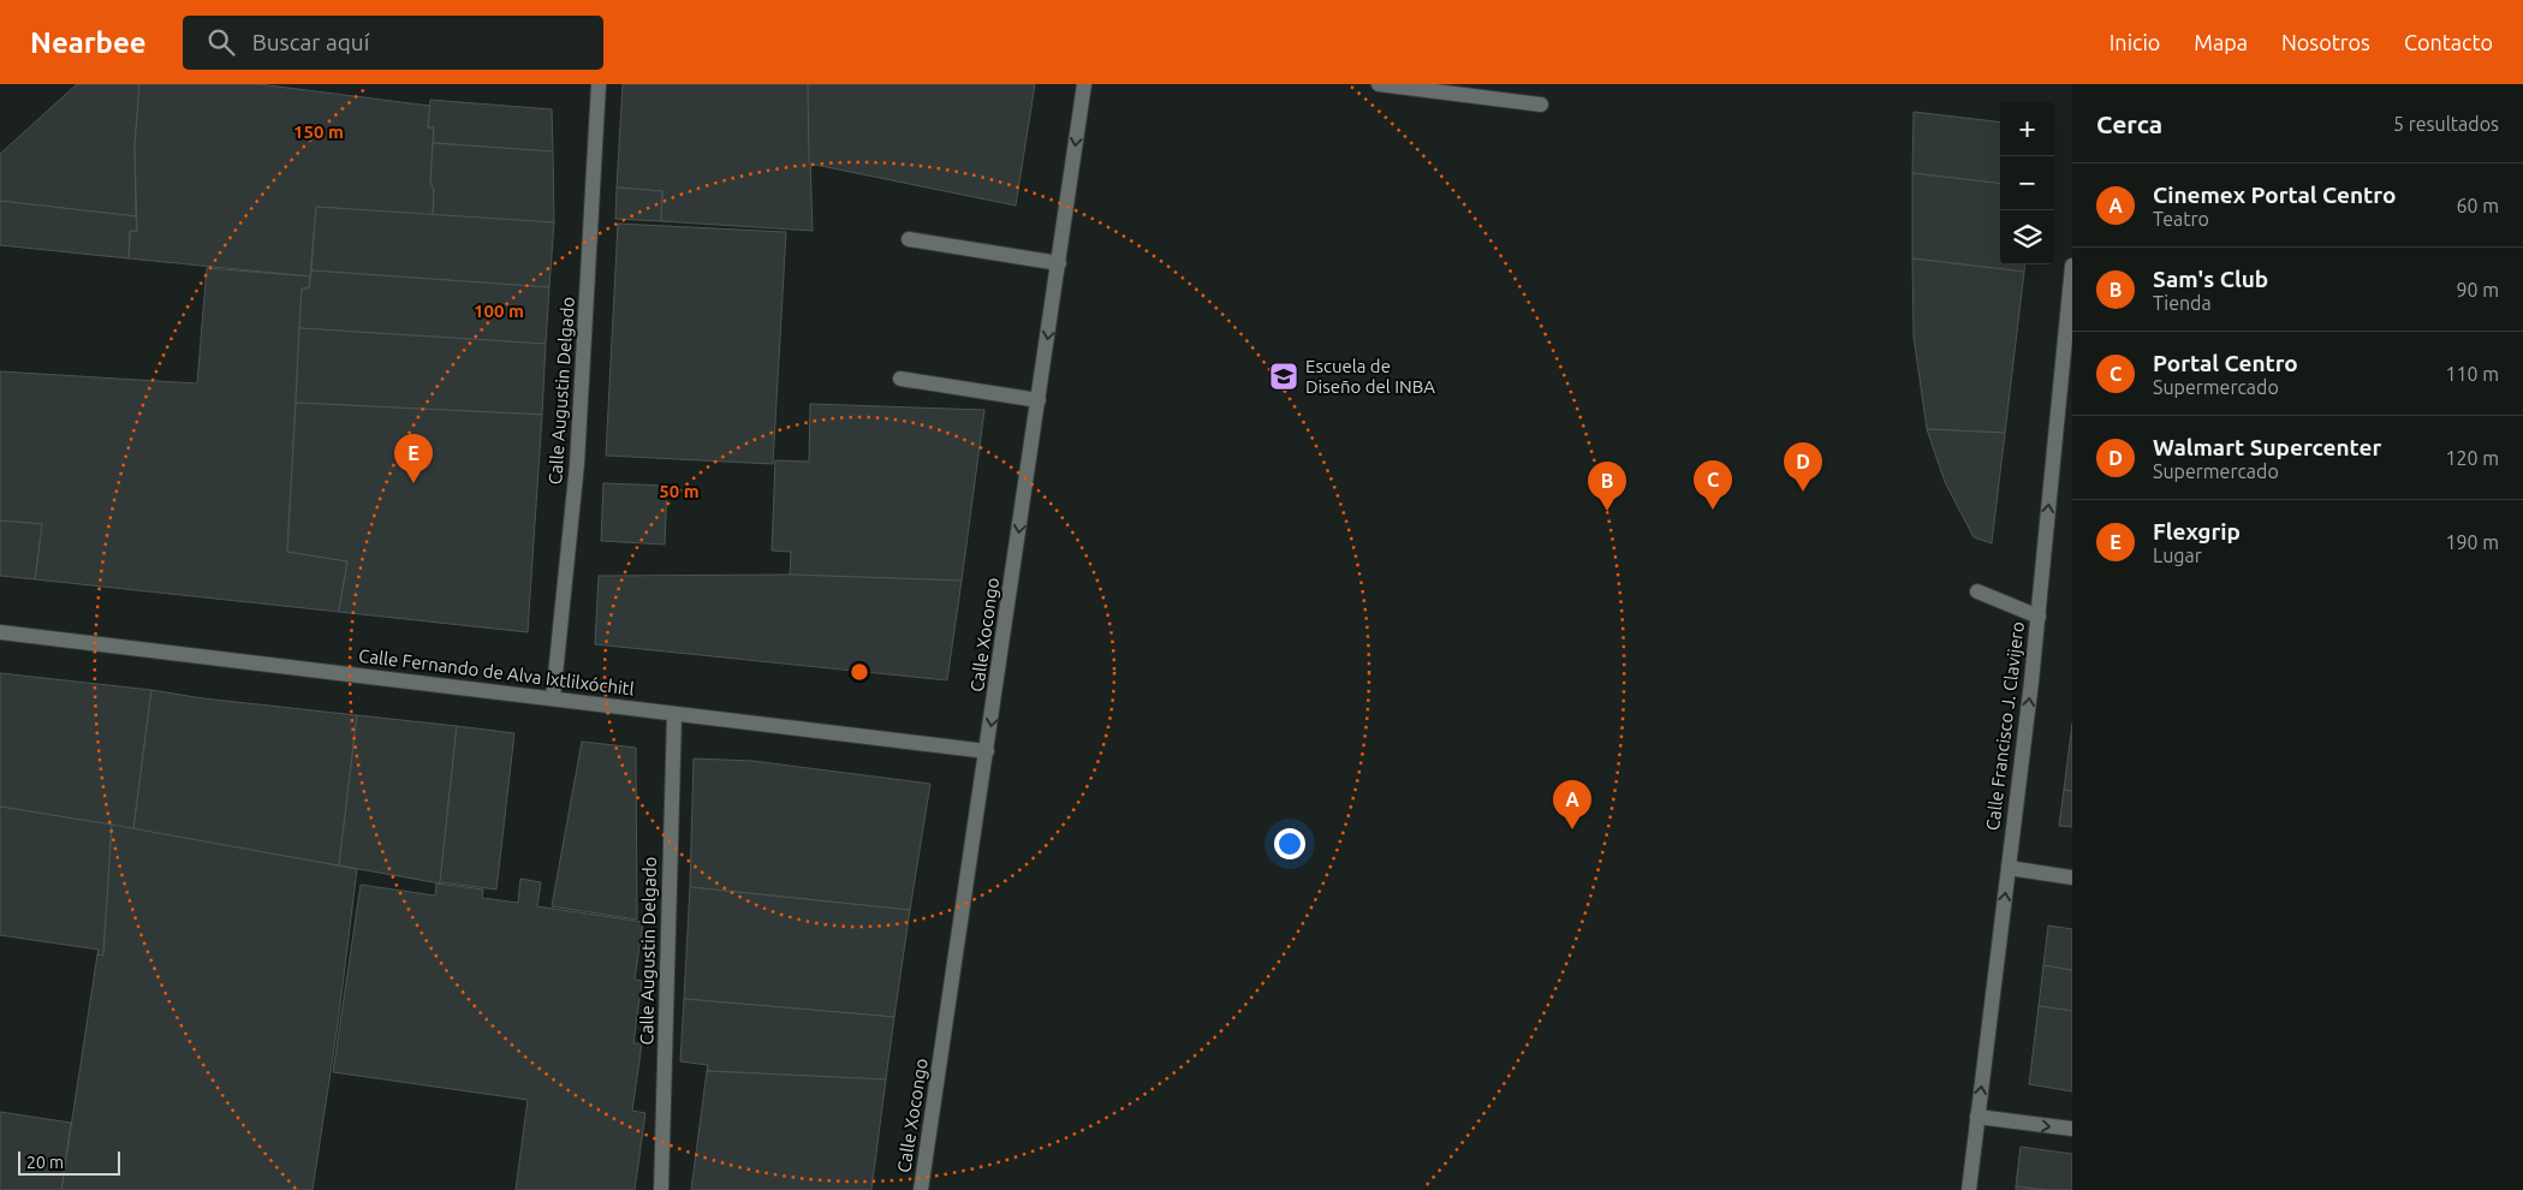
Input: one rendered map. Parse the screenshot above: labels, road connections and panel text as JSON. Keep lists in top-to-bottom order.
{
  "streets": {
    "street": [
      "Calle Augustin Delgado",
      "Calle Xocongo",
      "Calle Fernando de Alva Ixtlilxóchitl",
      "Calle Francisco J. Clavijero"
    ]
  },
  "crossings": [
    ["Calle Augustin Delgado", "Calle Fernando de Alva Ixtlilxóchitl"],
    ["Calle Xocongo", "Calle Fernando de Alva Ixtlilxóchitl"]
  ],
  "one_way": ["Calle Xocongo", "Calle Francisco J. Clavijero"],
  "places": {
    "school or university": ["Escuela de Diseño del INBA"]
  },
  "scale_bar": "20 m",
  "page": {
    "header": "Nearbee",
    "search": "Buscar aquí",
    "nav": [
      "Inicio",
      "Mapa",
      "Nosotros",
      "Contacto"
    ],
    "heading": ["Cerca", "5 resultados"],
    "map_buttons": ["+", "−"],
    "list": [
      {
        "mark": "A",
        "name": "Cinemex Portal Centro",
        "note": "Teatro",
        "value": "60 m"
      },
      {
        "mark": "B",
        "name": "Sam's Club",
        "note": "Tienda",
        "value": "90 m"
      },
      {
        "mark": "C",
        "name": "Portal Centro",
        "note": "Supermercado",
        "value": "110 m"
      },
      {
        "mark": "D",
        "name": "Walmart Supercenter",
        "note": "Supermercado",
        "value": "120 m"
      },
      {
        "mark": "E",
        "name": "Flexgrip",
        "note": "Lugar",
        "value": "190 m"
      }
    ],
    "pins": [
      "E",
      "D",
      "C",
      "B",
      "A"
    ],
    "scale": "20 m"
  },
  "rings": ["150 m", "100 m", "50 m"]
}
